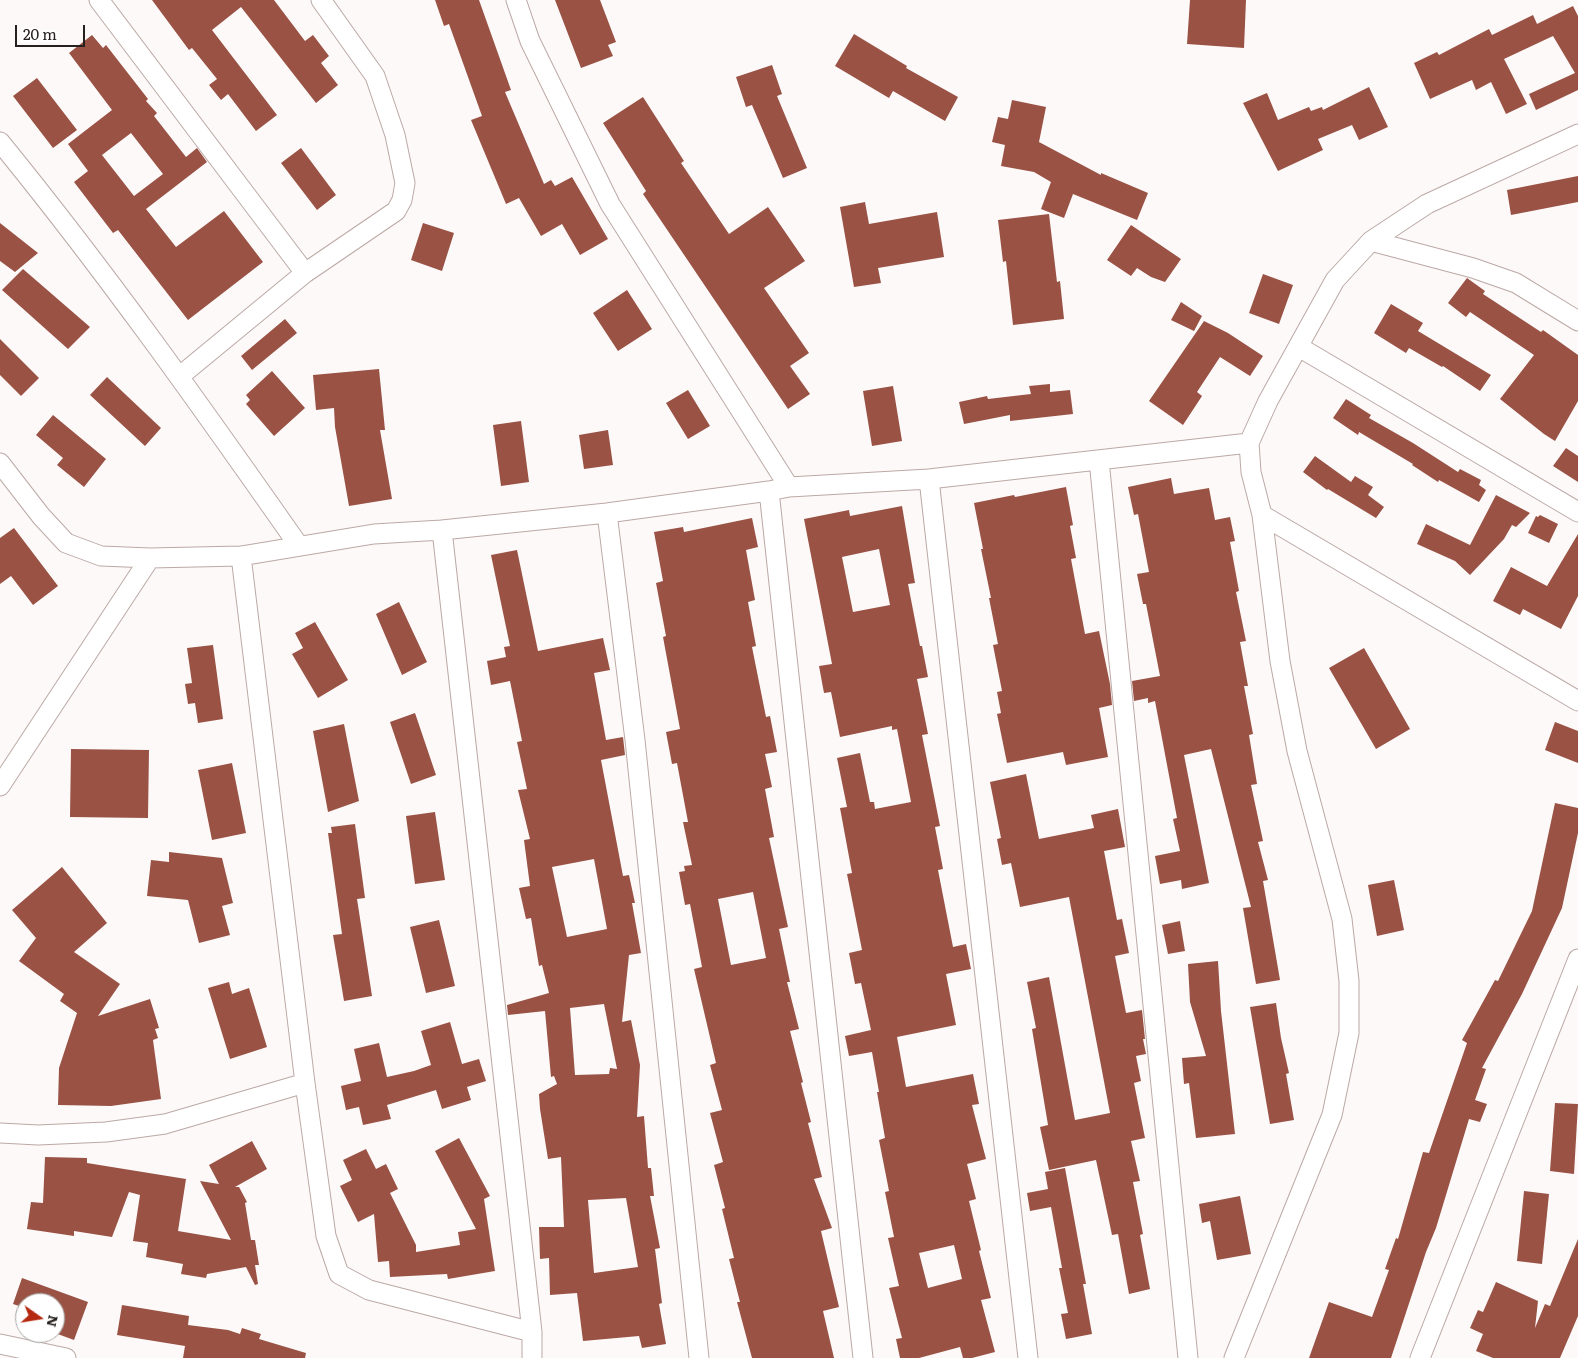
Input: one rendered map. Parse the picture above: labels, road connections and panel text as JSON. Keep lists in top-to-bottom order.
{
  "scale_bar": "20 m",
  "north": "right"
}
